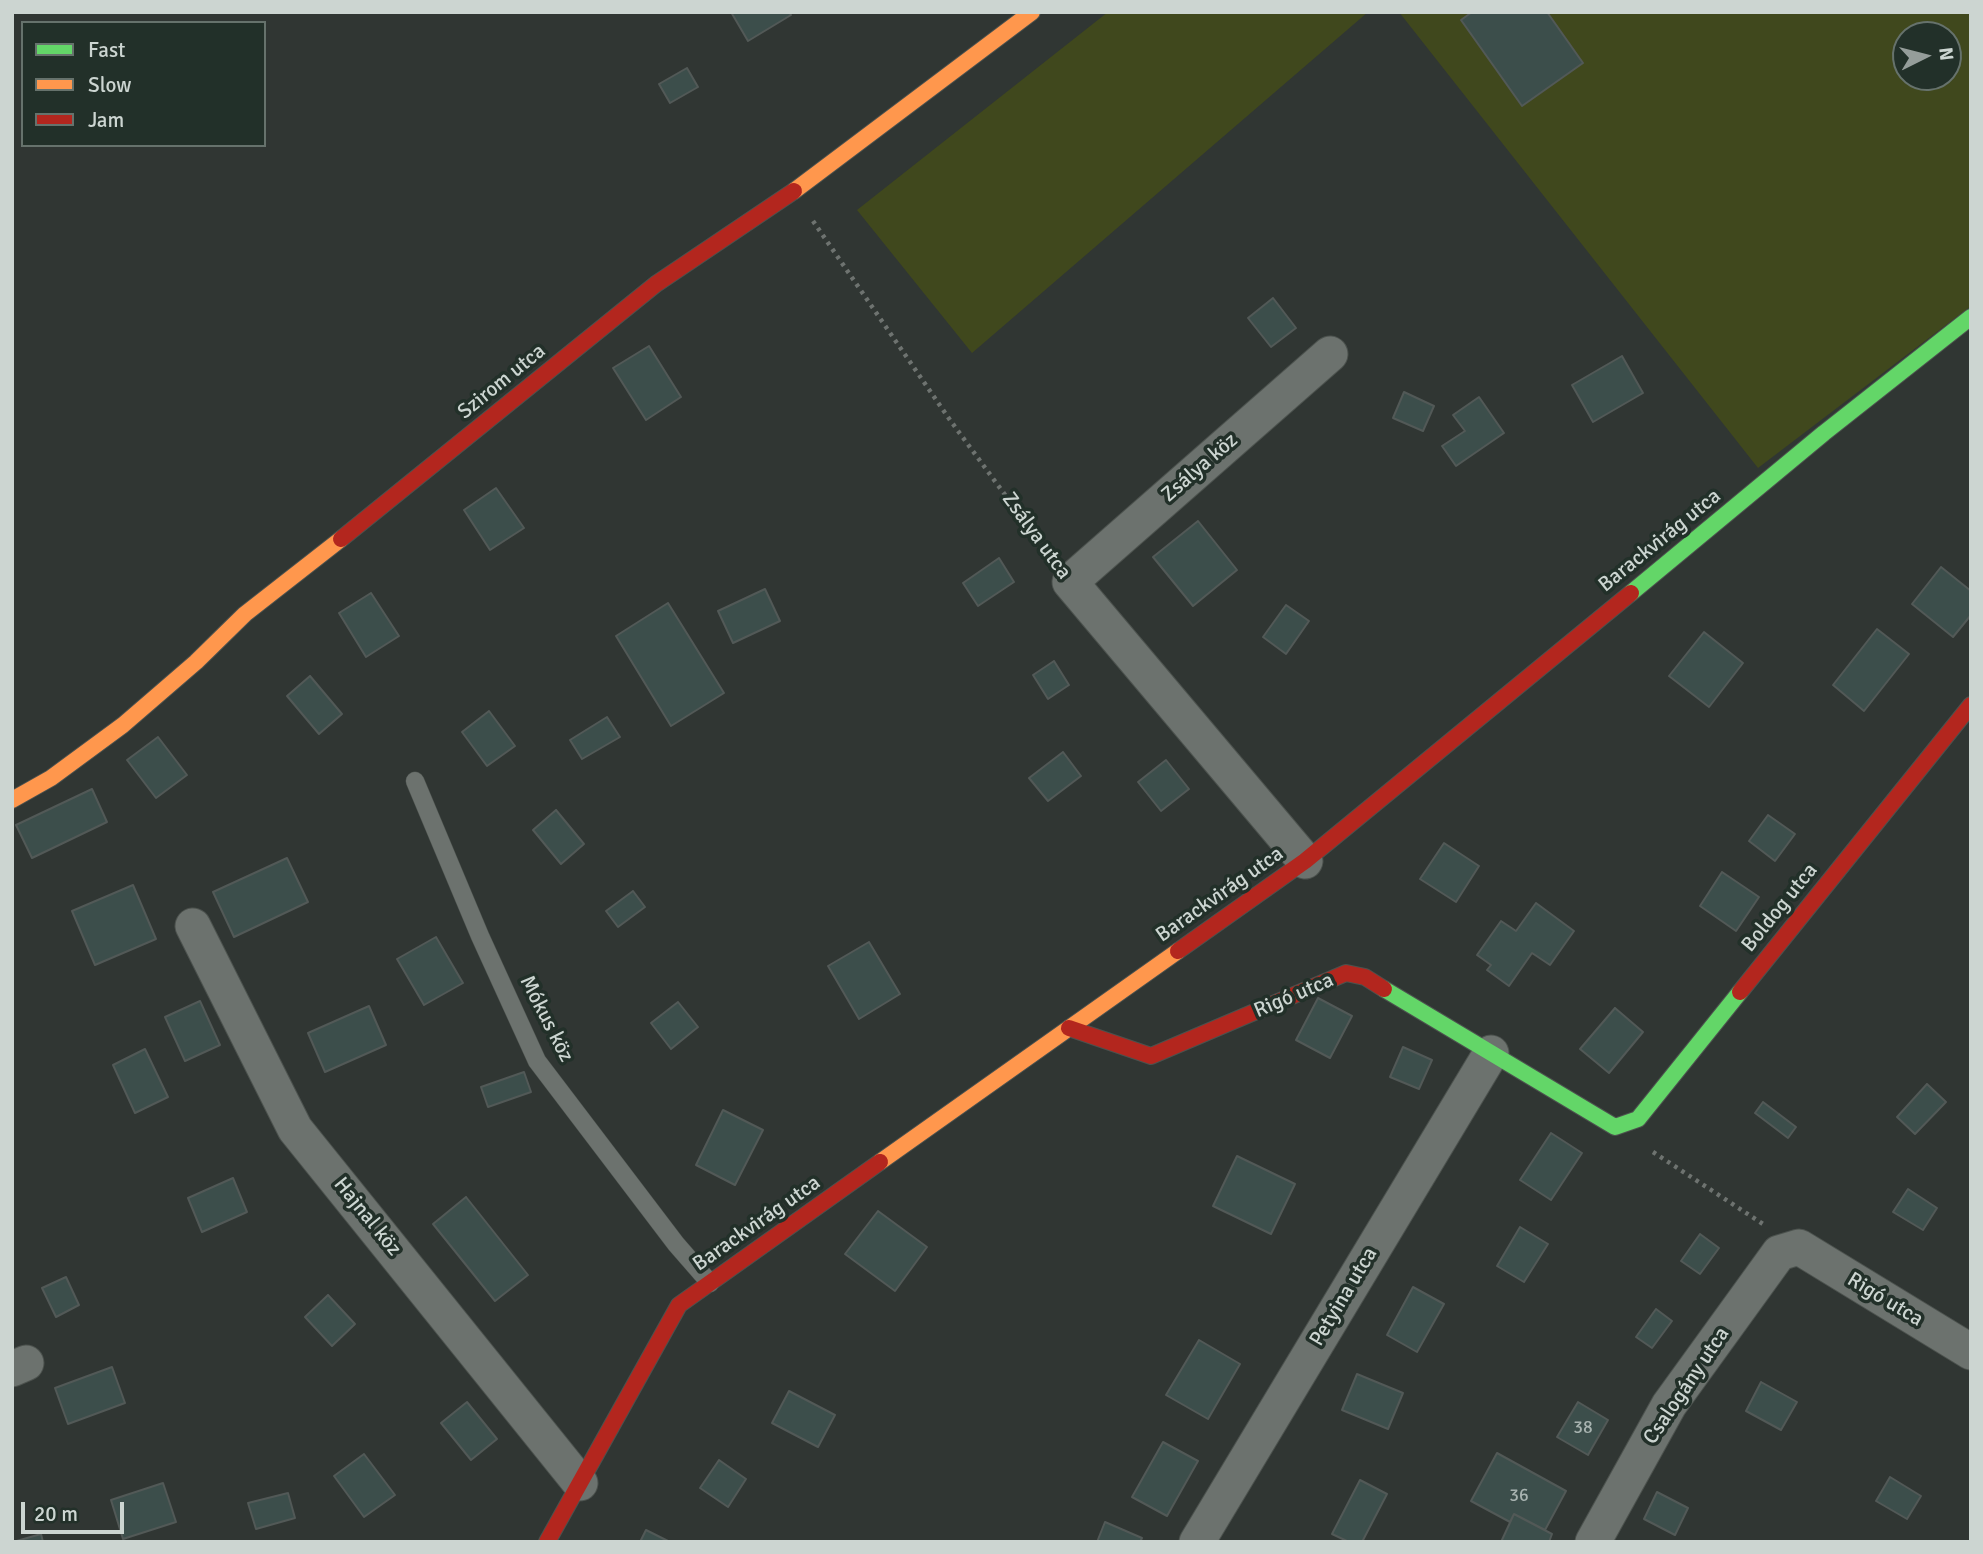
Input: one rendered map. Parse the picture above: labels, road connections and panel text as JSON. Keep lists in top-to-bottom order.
{
  "streets": {
    "street": [
      "Szirom utca",
      "Zsálya köz",
      "Zsálya utca",
      "Barackvirág utca",
      "Boldog utca",
      "Rigó utca",
      "Hajnal köz",
      "Petyina utca",
      "Csalogány utca"
    ],
    "lane": ["Mókus köz"]
  },
  "crossings": [
    ["Szirom utca", "Zsálya utca"],
    ["Zsálya köz", "Zsálya utca"],
    ["Zsálya utca", "Barackvirág utca"],
    ["Barackvirág utca", "Rigó utca"],
    ["Barackvirág utca", "Mókus köz"],
    ["Barackvirág utca", "Hajnal köz"],
    ["Boldog utca", "Rigó utca"],
    ["Rigó utca", "Petyina utca"],
    ["Rigó utca", "Csalogány utca"]
  ],
  "house_numbers": ["38", "36"],
  "legend": ["Fast", "Slow", "Jam"],
  "scale_bar": "20 m",
  "north": "right"
}
